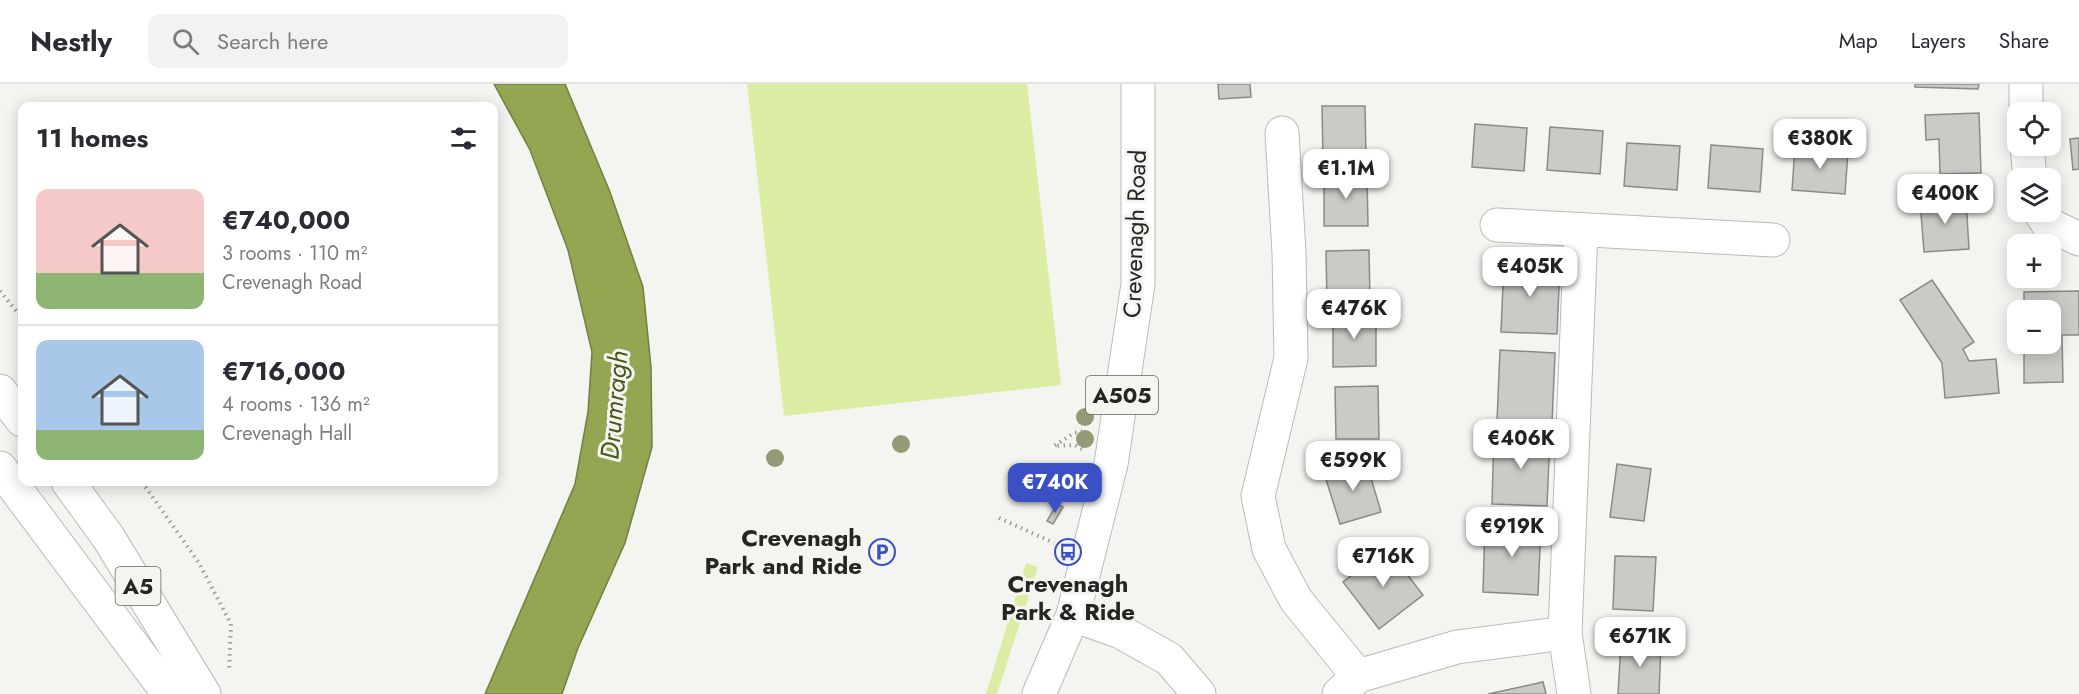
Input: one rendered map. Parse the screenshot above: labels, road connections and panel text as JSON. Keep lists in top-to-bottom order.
{
  "streets": {
    "main road": ["Crevenagh Road", "A505", "A5"]
  },
  "water": ["Drumragh"],
  "places": {
    "parking": ["Crevenagh Park and Ride"],
    "bus stop": ["Crevenagh Park & Ride"]
  },
  "page": {
    "header": "Nestly",
    "search": "Search here",
    "nav": ["Map", "Layers", "Share"],
    "map_buttons": ["+", "−"],
    "heading": "11 homes",
    "price": [
      "€380K",
      "€1.1M",
      "€400K",
      "€405K",
      "€476K",
      "€406K",
      "€599K",
      "€740K",
      "€919K",
      "€716K",
      "€671K"
    ],
    "list": [
      {
        "name": "€740,000",
        "note": "3 rooms · 110 m² · Crevenagh Road"
      },
      {
        "name": "€716,000",
        "note": "4 rooms · 136 m² · Crevenagh Hall"
      }
    ]
  }
}
